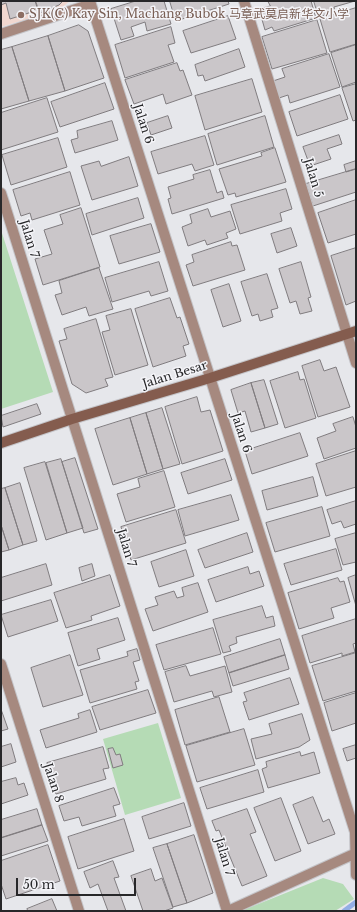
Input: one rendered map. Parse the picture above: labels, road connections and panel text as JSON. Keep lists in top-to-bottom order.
{
  "streets": {
    "main road": ["Jalan Besar"],
    "street": [
      "Jalan 6",
      "Jalan 5",
      "Jalan 7",
      "Jalan 8"
    ]
  },
  "crossings": [
    ["Jalan 6", "Jalan Besar"],
    ["Jalan 5", "Jalan Besar"],
    ["Jalan 7", "Jalan Besar"]
  ],
  "places": ["SJK(C) Kay Sin, Machang Bubok 马章武莫启新华文小学"],
  "scale_bar": "50 m"
}
